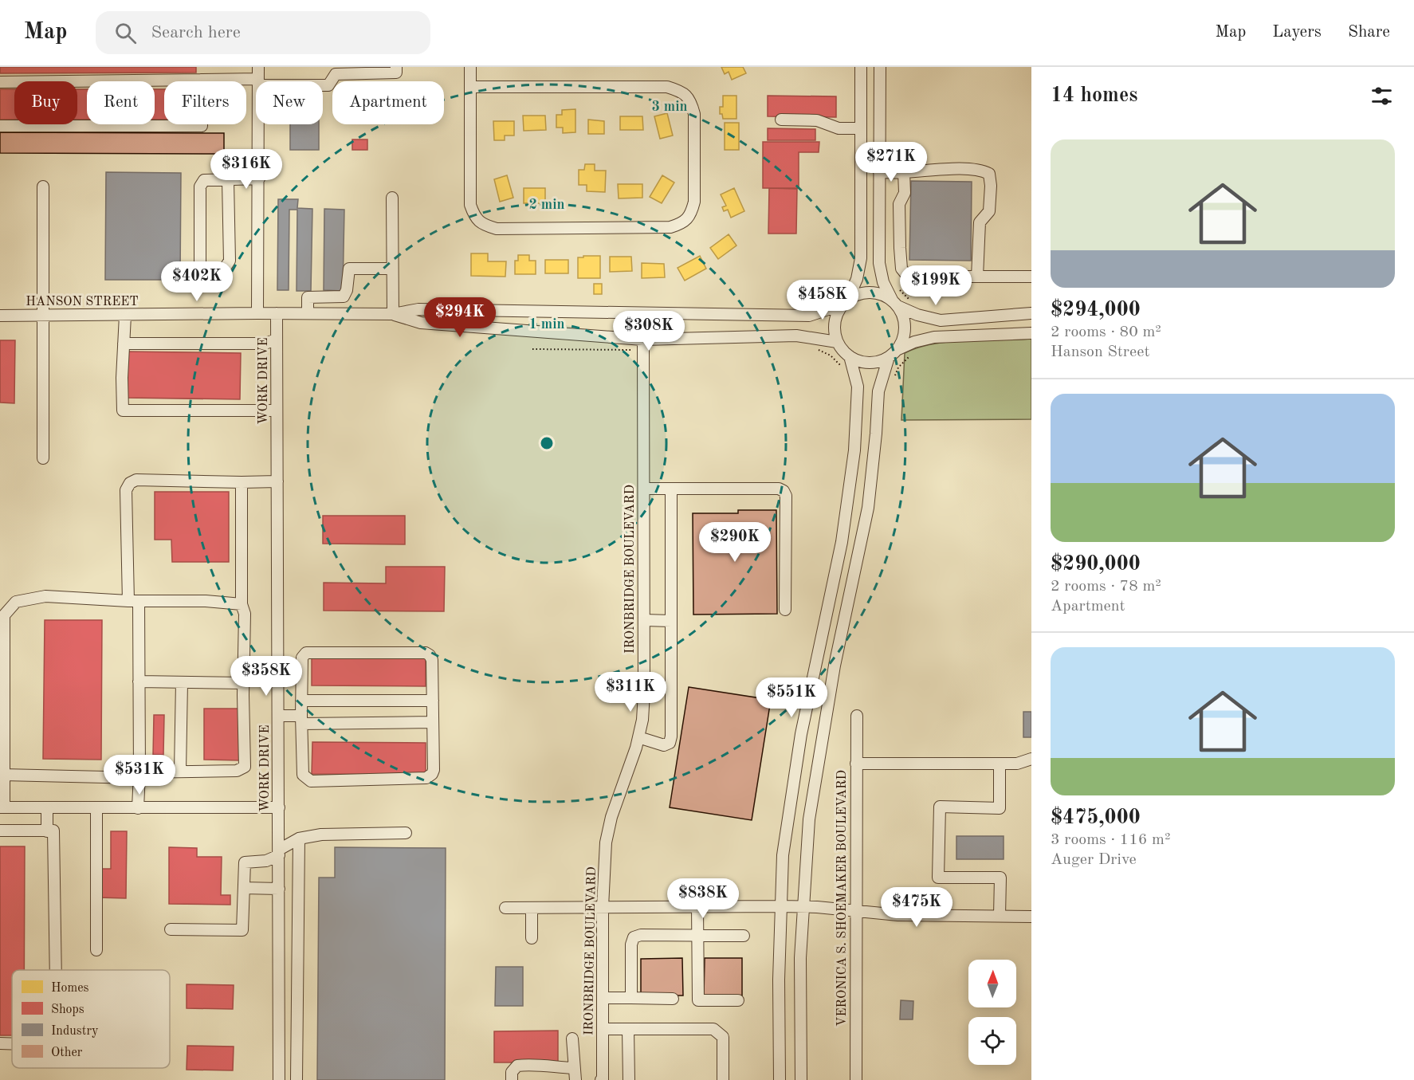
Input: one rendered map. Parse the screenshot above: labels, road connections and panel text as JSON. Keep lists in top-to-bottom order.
{
  "streets": {
    "street": [
      "HANSON STREET",
      "WORK DRIVE",
      "IRONBRIDGE BOULEVARD",
      "VERONICA S. SHOEMAKER BOULEVARD"
    ]
  },
  "crossings": [
    ["HANSON STREET", "WORK DRIVE"],
    ["HANSON STREET", "IRONBRIDGE BOULEVARD"],
    ["HANSON STREET", "VERONICA S. SHOEMAKER BOULEVARD"]
  ],
  "legend": [
    "Homes",
    "Shops",
    "Industry",
    "Other"
  ],
  "north": "top",
  "page": {
    "header": "Map",
    "search": "Search here",
    "nav": ["Map", "Layers", "Share"],
    "heading": "14 homes",
    "chip": [
      "Buy",
      "Rent",
      "Filters",
      "New",
      "Apartment"
    ],
    "list": [
      {
        "name": "$294,000",
        "note": "2 rooms · 80 m² · Hanson Street"
      },
      {
        "name": "$290,000",
        "note": "2 rooms · 78 m² · Apartment"
      },
      {
        "name": "$475,000",
        "note": "3 rooms · 116 m² · Auger Drive"
      }
    ],
    "price": [
      "$271K",
      "$316K",
      "$402K",
      "$199K",
      "$458K",
      "$294K",
      "$308K",
      "$290K",
      "$358K",
      "$311K",
      "$551K",
      "$531K",
      "$838K",
      "$475K"
    ]
  },
  "rings": ["3 min", "2 min", "1 min"]
}
